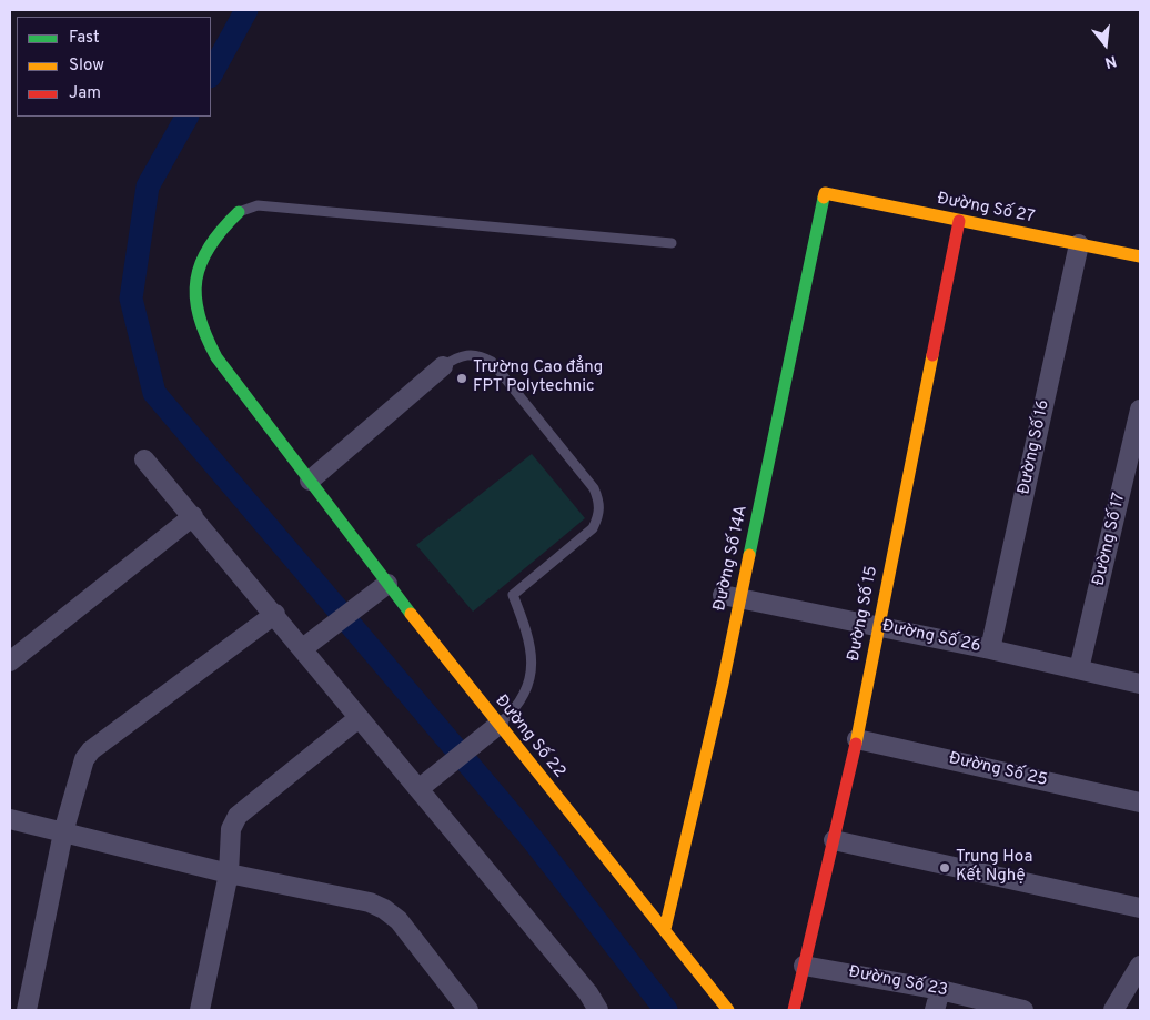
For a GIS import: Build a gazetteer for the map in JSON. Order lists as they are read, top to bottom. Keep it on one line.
{"streets":{"street":["Đường Số 27","Đường Số 16","Đường Số 17","Đường Số 14A","Đường Số 15","Đường Số 26","Đường Số 22","Đường Số 25","Đường Số 23"]},"crossings":[["Đường Số 27","Đường Số 16"],["Đường Số 27","Đường Số 14A"],["Đường Số 27","Đường Số 15"],["Đường Số 16","Đường Số 26"],["Đường Số 17","Đường Số 26"],["Đường Số 14A","Đường Số 26"],["Đường Số 14A","Đường Số 22"],["Đường Số 15","Đường Số 26"],["Đường Số 15","Đường Số 25"],["Đường Số 15","Đường Số 23"]],"places":["Trường Cao đẳng FPT Polytechnic","Trung Hoa Kết Nghệ"],"legend":["Fast","Slow","Jam"],"north":"bottom"}
